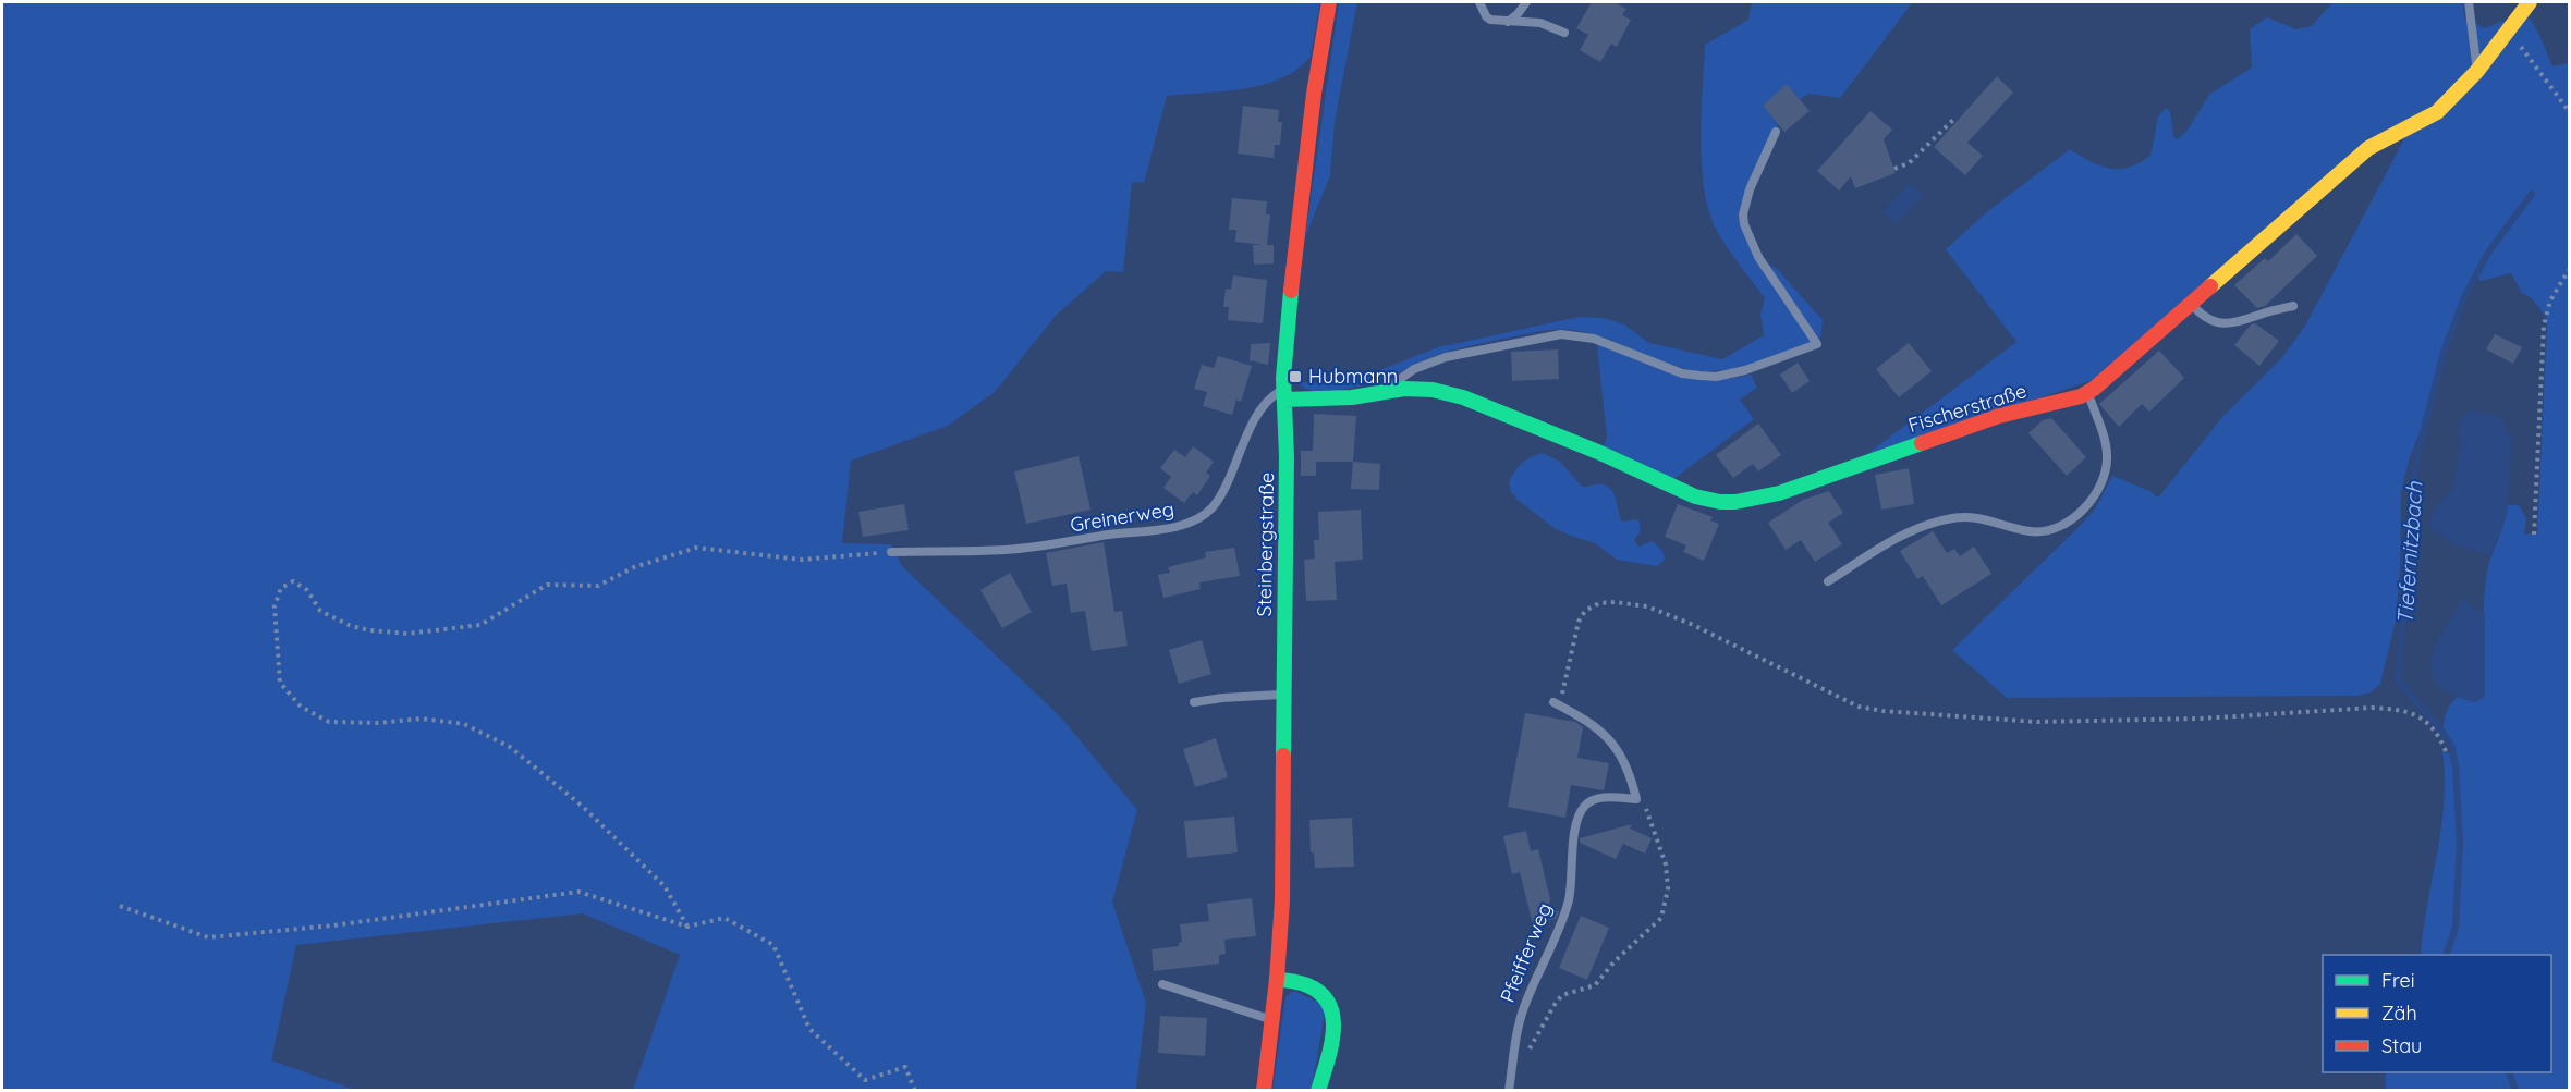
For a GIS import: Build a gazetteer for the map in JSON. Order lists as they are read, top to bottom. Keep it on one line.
{"streets":{"street":["Fischerstraße","Steinbergstraße"],"lane":["Greinerweg","Pfeifferweg"]},"crossings":[["Fischerstraße","Greinerweg"],["Fischerstraße","Steinbergstraße"],["Greinerweg","Steinbergstraße"]],"water":["Tiefernitzbach"],"places":{"transit":["Hubmann"]},"legend":["Frei","Zäh","Stau"]}
